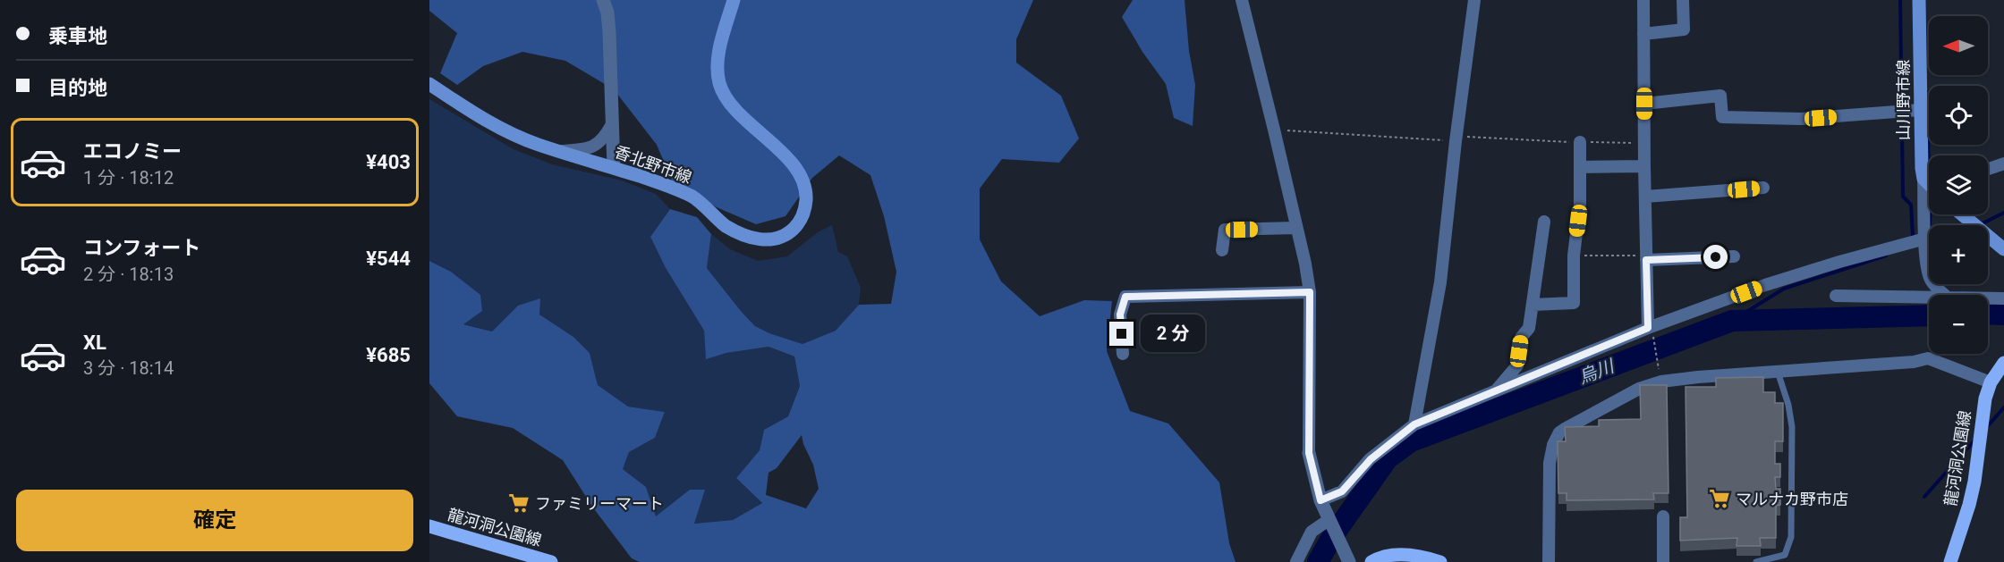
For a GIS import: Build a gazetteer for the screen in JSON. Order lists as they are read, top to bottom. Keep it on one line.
{"streets":{"main road":["山川野市線","香北野市線","龍河洞公園線"]},"water":["烏川"],"places":{"supermarket":["マルナカ野市店","ファミリーマート"]},"north":"left","page":{"banner":["乗車地","目的地"],"map_buttons":["+","−"],"list":[{"name":"エコノミー","note":"1 分 · 18:12","value":"¥403"},{"name":"コンフォート","note":"2 分 · 18:13","value":"¥544"},{"name":"XL","note":"3 分 · 18:14","value":"¥685"}],"bubble":"2 分","buttons":"確定"}}
